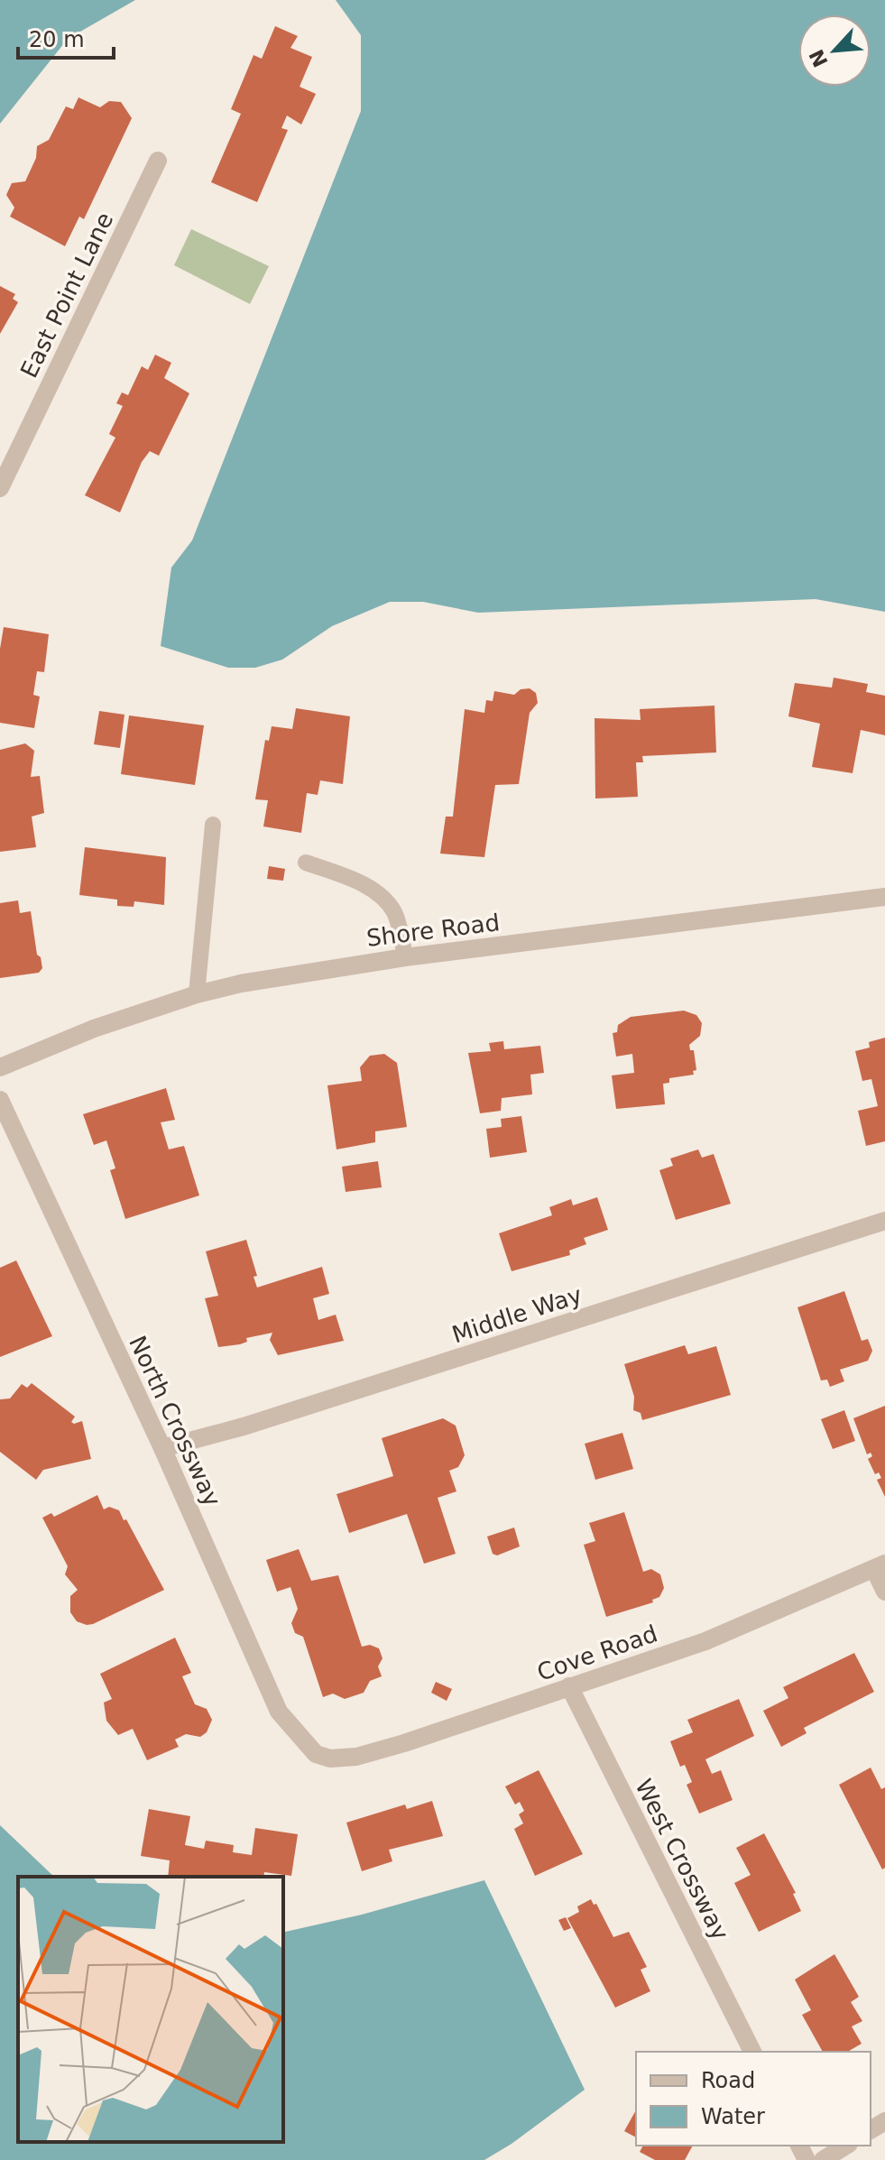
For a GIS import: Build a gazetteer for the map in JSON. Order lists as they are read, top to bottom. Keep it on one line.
{"streets":{"street":["East Point Lane","Shore Road","Middle Way","North Crossway","Cove Road","West Crossway"]},"crossings":[["Middle Way","North Crossway"],["North Crossway","Cove Road"],["Cove Road","West Crossway"]],"legend":["Road","Water"],"scale_bar":"20 m","north":"bottom left"}
